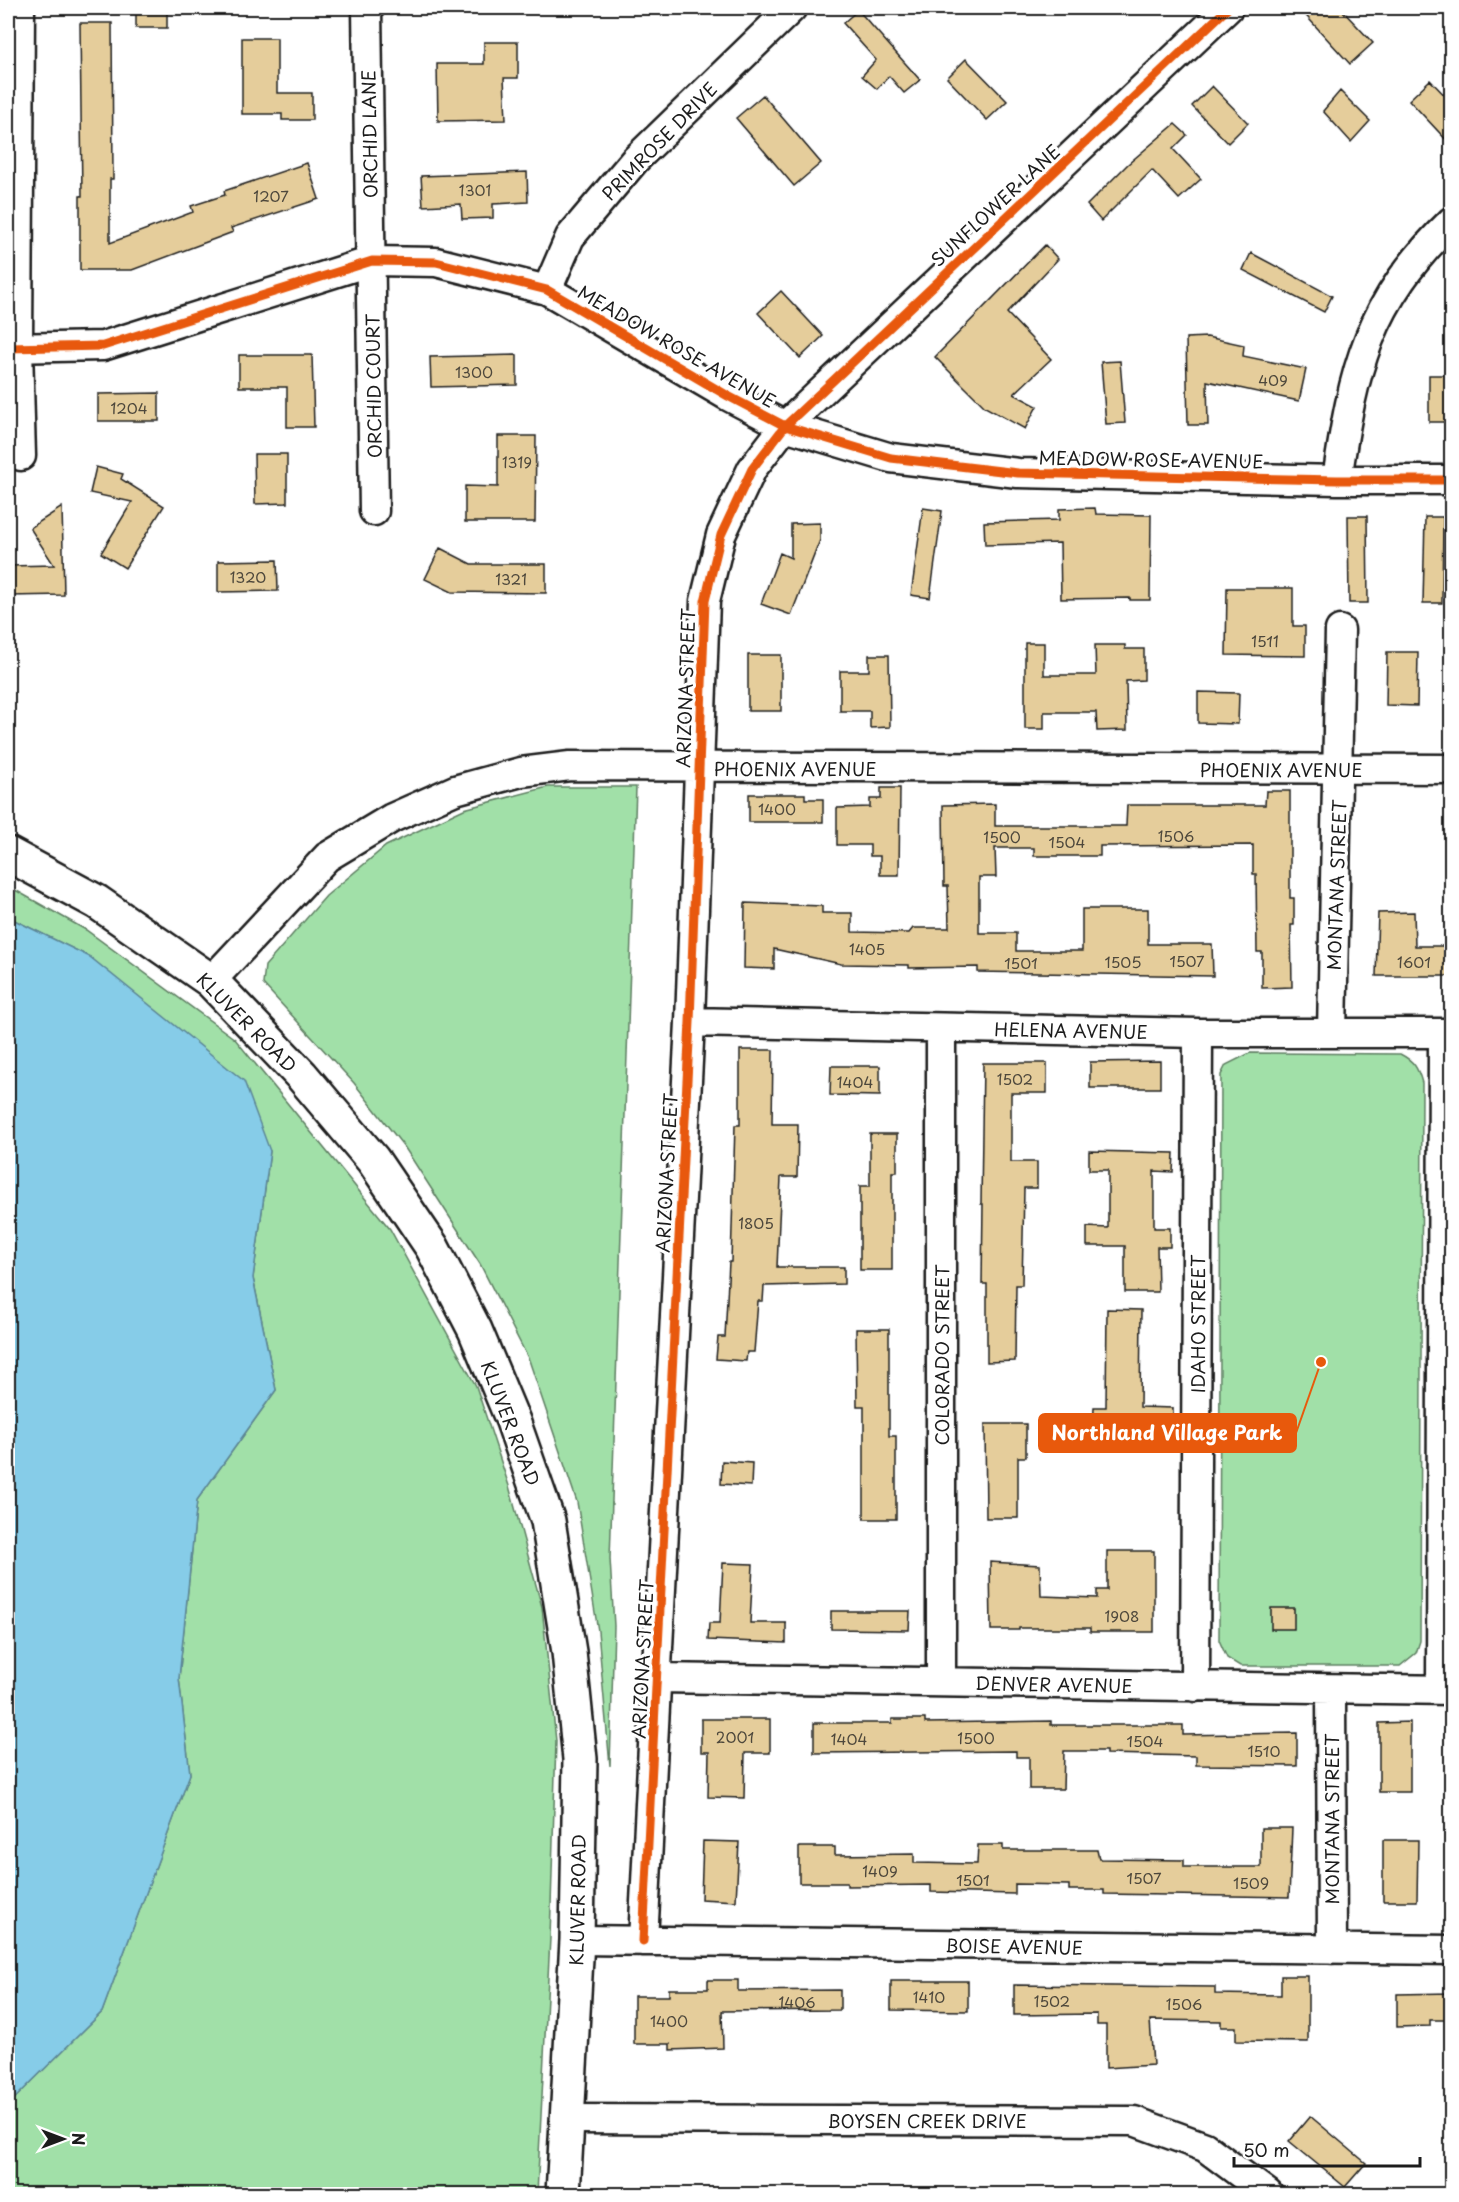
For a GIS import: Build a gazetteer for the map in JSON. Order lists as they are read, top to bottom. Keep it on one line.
{"streets":{"street":["ORCHID LANE","PRIMROSE DRIVE","SUNFLOWER LANE","MEADOW ROSE AVENUE","ORCHID COURT","ARIZONA STREET","PHOENIX AVENUE","MONTANA STREET","KLUVER ROAD","HELENA AVENUE","IDAHO STREET","COLORADO STREET","DENVER AVENUE","BOISE AVENUE","BOYSEN CREEK DRIVE"]},"crossings":[["ORCHID LANE","MEADOW ROSE AVENUE"],["ORCHID LANE","ORCHID COURT"],["PRIMROSE DRIVE","MEADOW ROSE AVENUE"],["SUNFLOWER LANE","MEADOW ROSE AVENUE"],["SUNFLOWER LANE","ARIZONA STREET"],["MEADOW ROSE AVENUE","ORCHID COURT"],["MEADOW ROSE AVENUE","ARIZONA STREET"],["ARIZONA STREET","PHOENIX AVENUE"],["ARIZONA STREET","HELENA AVENUE"],["ARIZONA STREET","DENVER AVENUE"],["ARIZONA STREET","BOISE AVENUE"],["PHOENIX AVENUE","MONTANA STREET"],["PHOENIX AVENUE","KLUVER ROAD"],["MONTANA STREET","HELENA AVENUE"],["MONTANA STREET","DENVER AVENUE"],["MONTANA STREET","BOISE AVENUE"],["KLUVER ROAD","BOISE AVENUE"],["KLUVER ROAD","BOYSEN CREEK DRIVE"],["HELENA AVENUE","IDAHO STREET"],["HELENA AVENUE","COLORADO STREET"],["IDAHO STREET","DENVER AVENUE"],["COLORADO STREET","DENVER AVENUE"]],"places":["Northland Village Park"],"house_numbers":["1301","1207","1300","409","1204","1319","1320","1321","1511","1400","1506","1500","1504","1405","1507","1505","1601","1501","1502","1404","1805","1908","2001","1500","1404","1504","1510","1409","1507","1501","1509","1410","1502","1406","1506","1400"],"scale_bar":"50 m","north":"right"}
